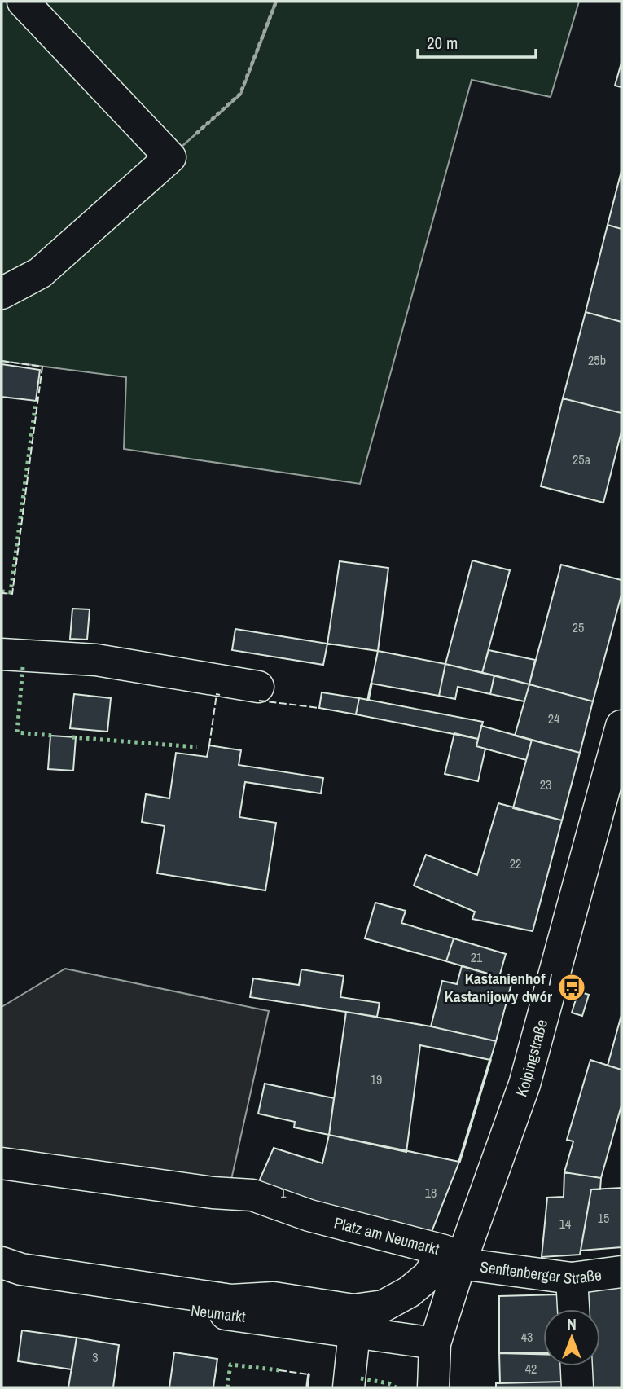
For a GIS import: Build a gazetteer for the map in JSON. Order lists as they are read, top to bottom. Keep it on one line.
{"streets":{"street":["Kolpingstraße","Platz am Neumarkt","Senftenberger Straße","Neumarkt"]},"crossings":[["Kolpingstraße","Senftenberger Straße"],["Kolpingstraße","Neumarkt"]],"places":{"bus stop":["Kastanienhof / Kastanijowy dwór"]},"house_numbers":["25b","25a","25","24","23","22","21","19","1","18","15","14","43","3","42"],"scale_bar":"20 m","north":"top"}
